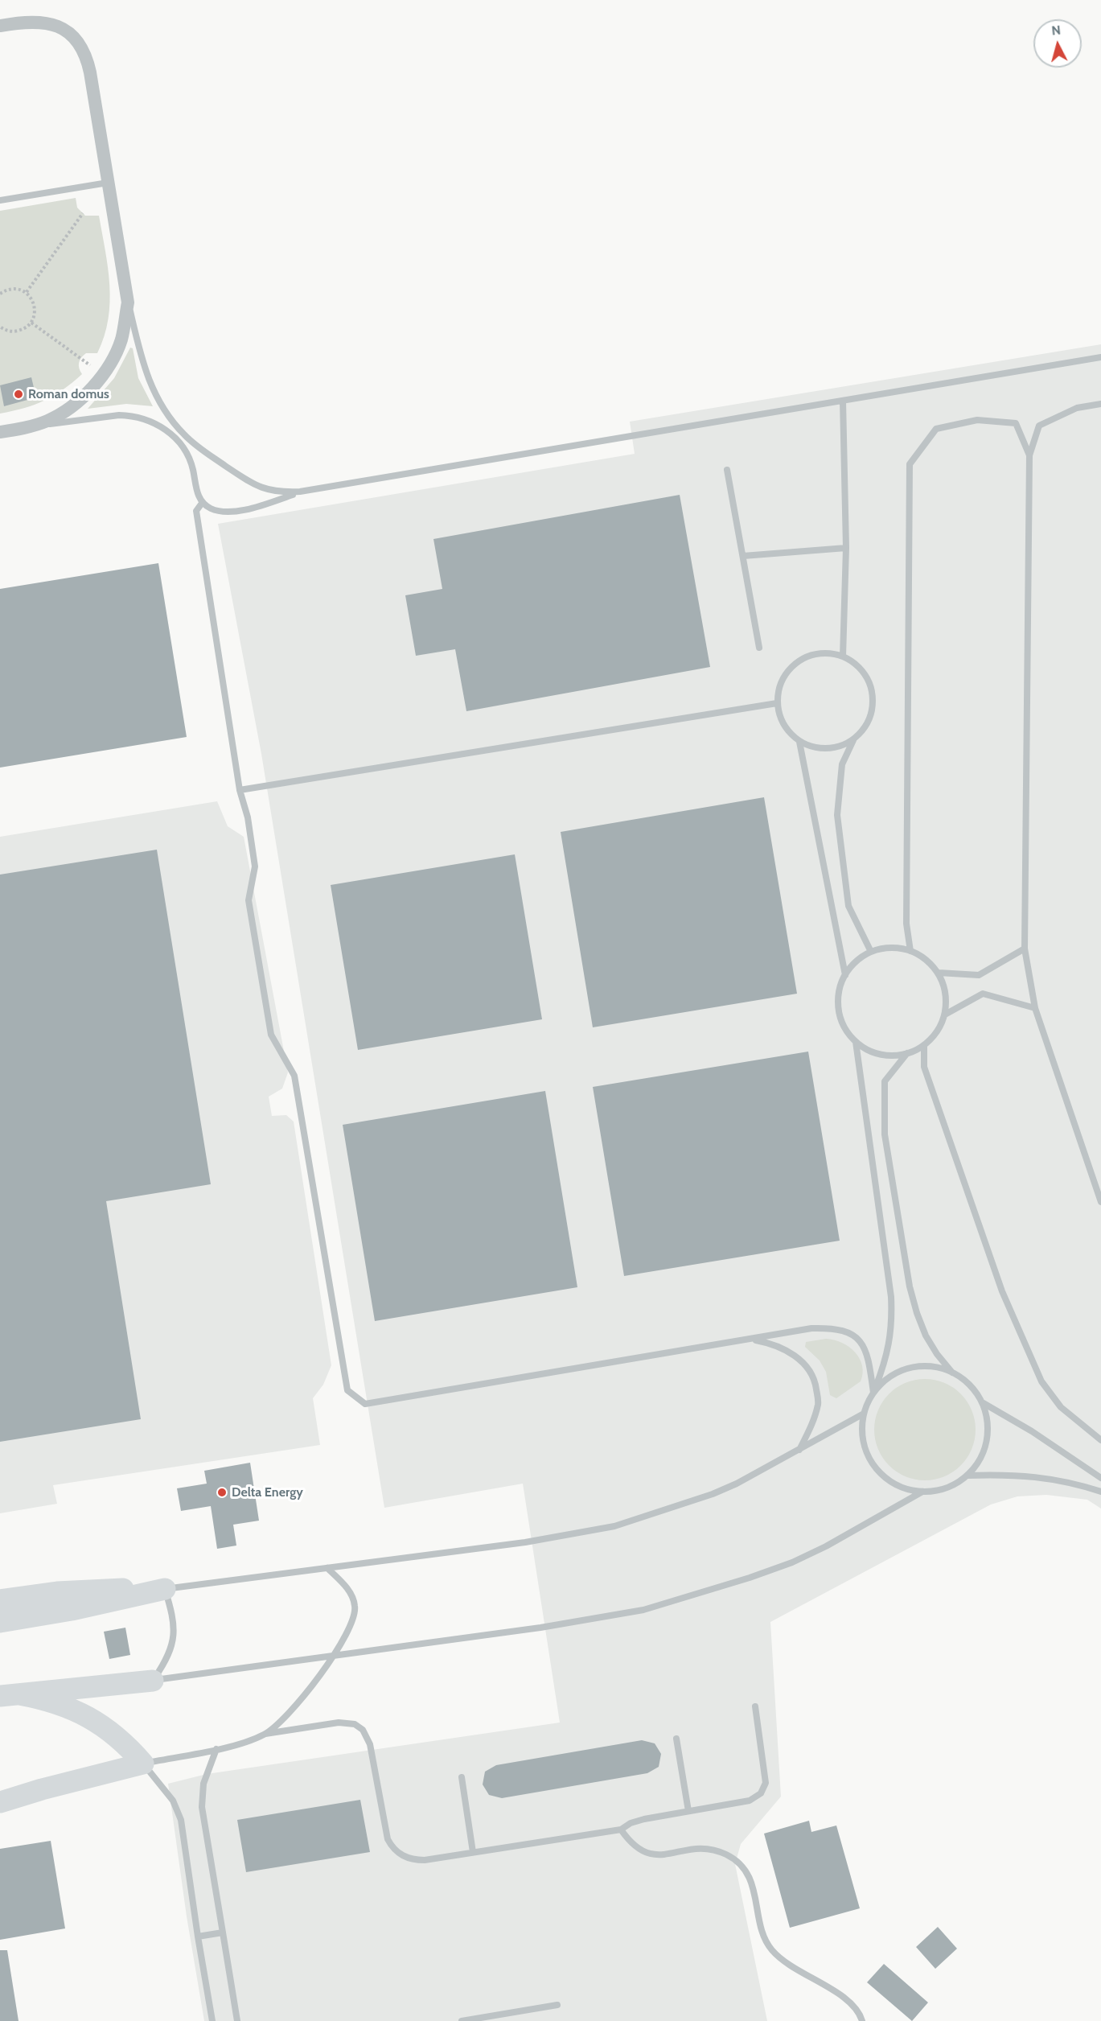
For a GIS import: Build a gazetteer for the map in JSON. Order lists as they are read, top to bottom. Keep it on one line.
{"places":["Roman domus","Delta Energy"],"north":"top"}
